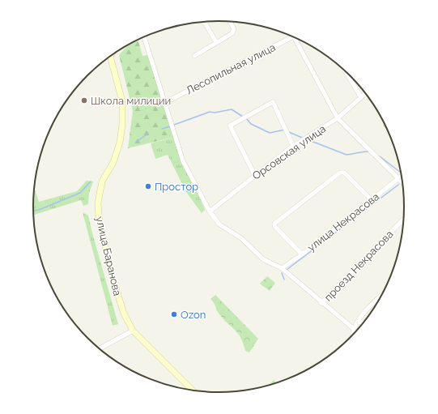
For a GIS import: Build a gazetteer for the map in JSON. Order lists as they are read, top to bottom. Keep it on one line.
{"streets":{"main road":["улица Баранова"],"street":["Лесопильная улица","Орсовская улица","улица Некрасова","проезд Некрасова"]},"places":["Школа милиции","Простор","Ozon"]}
